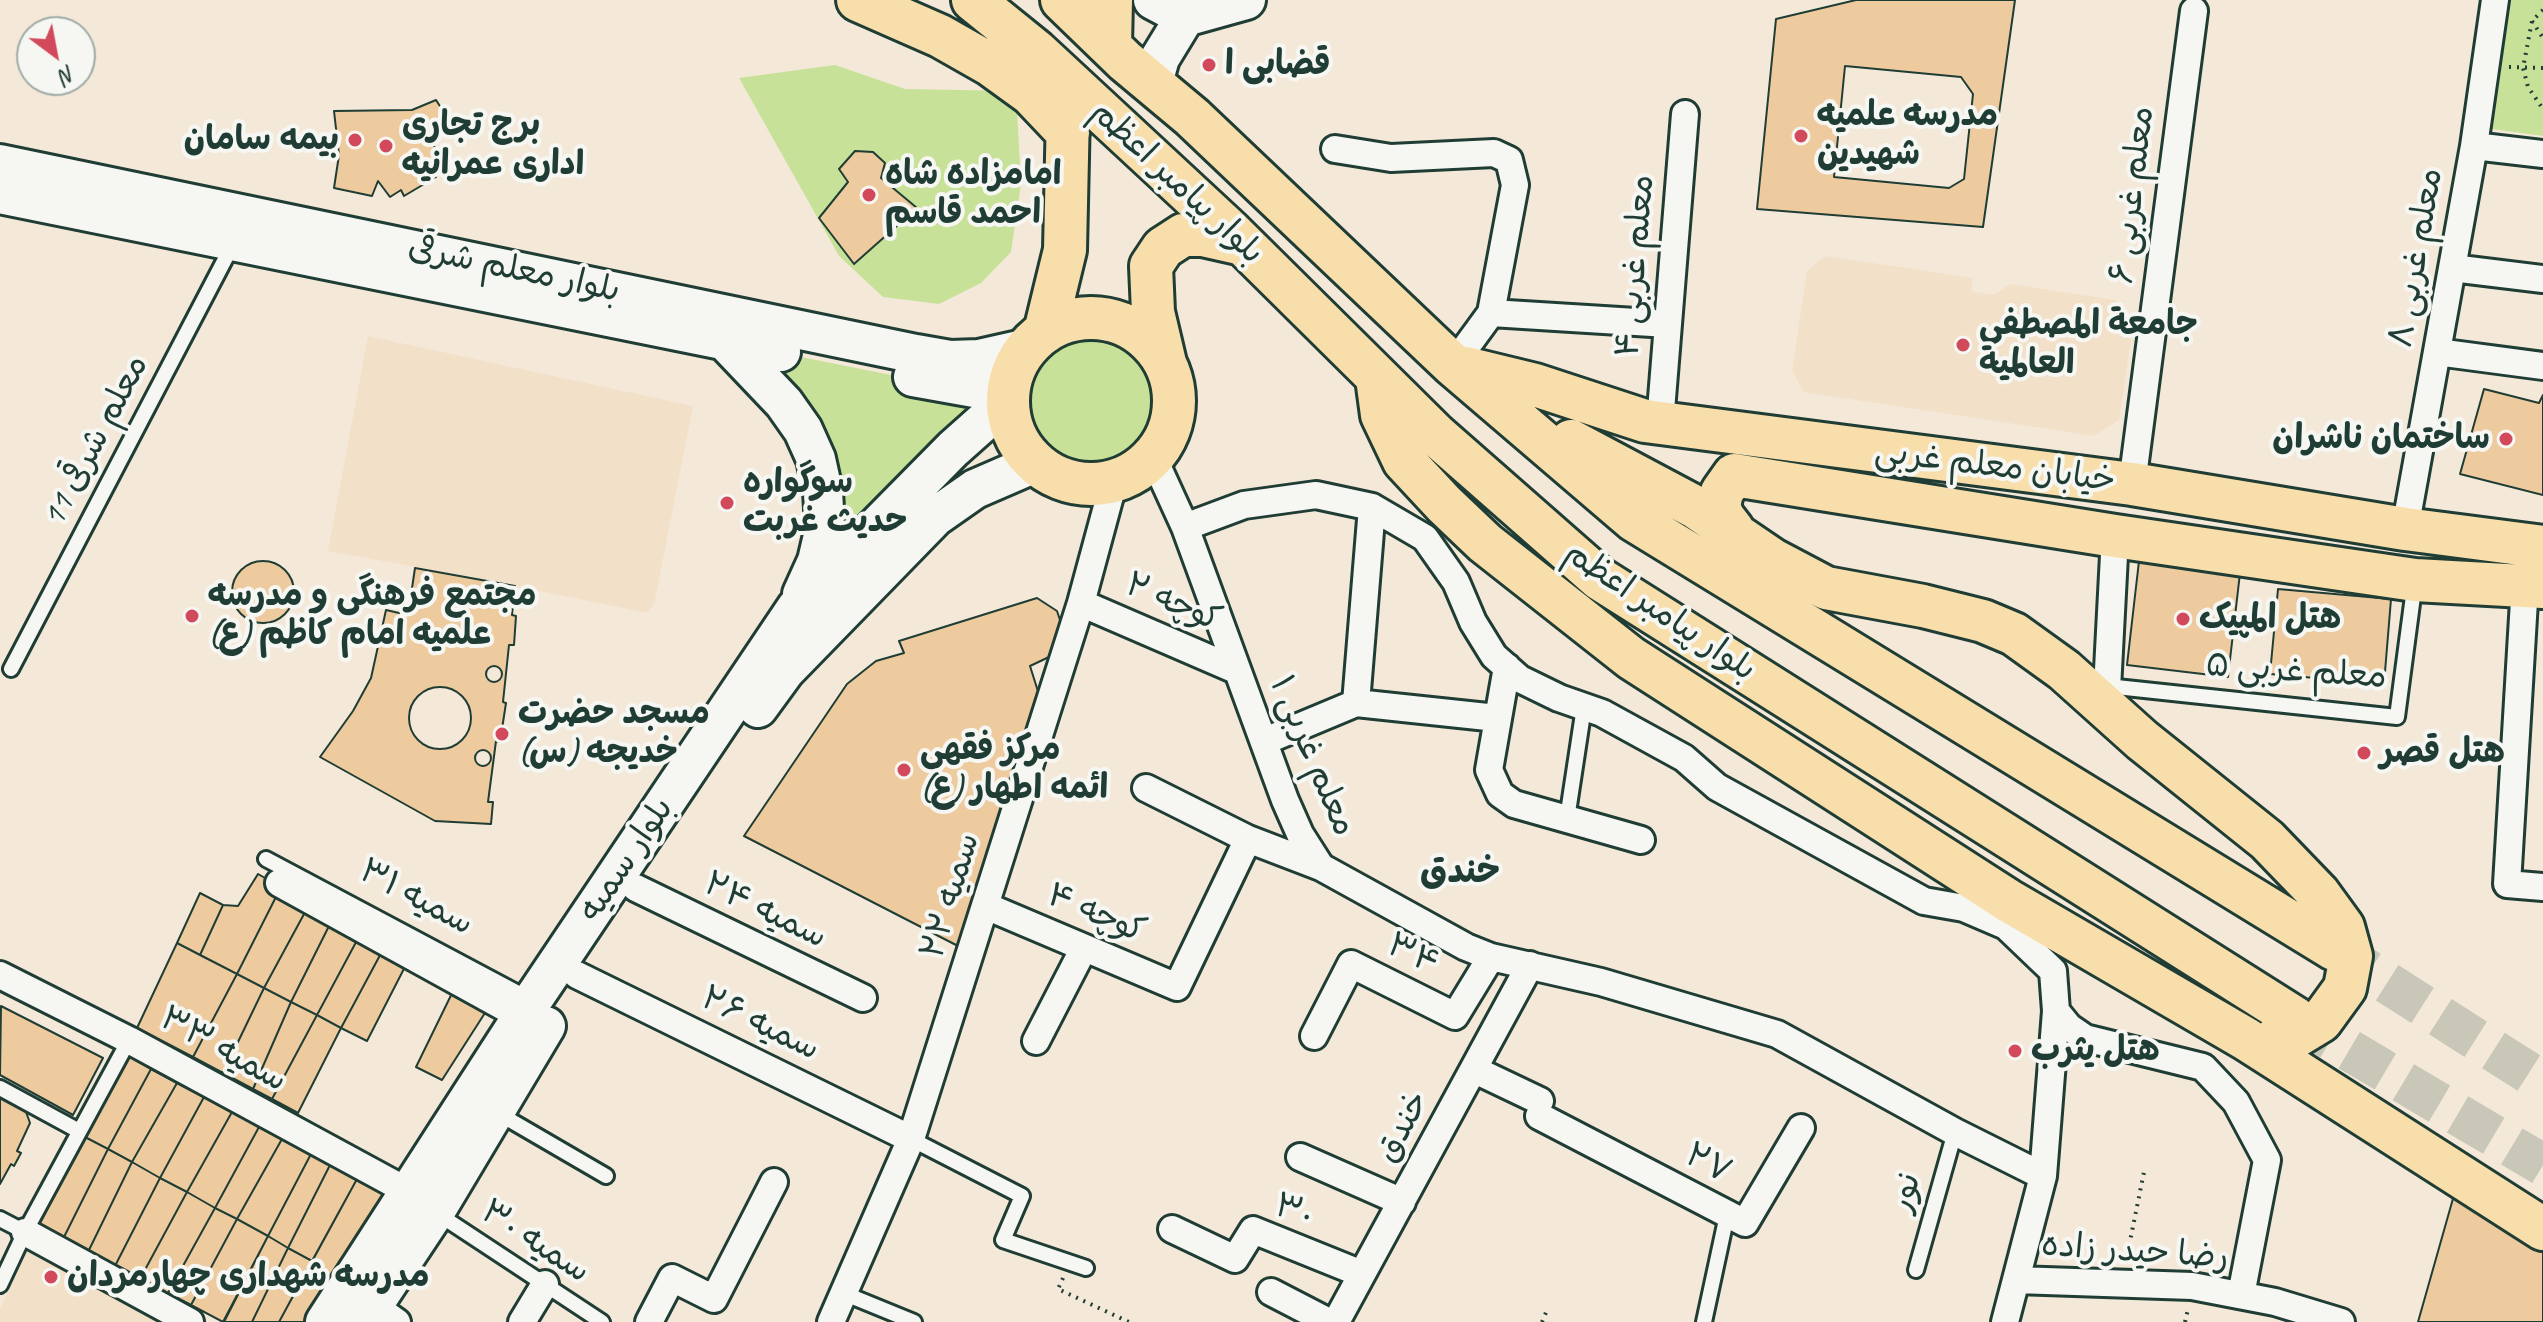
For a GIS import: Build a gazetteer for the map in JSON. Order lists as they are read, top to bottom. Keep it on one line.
{"streets":{"main road":["بلوار پیامبر اعظم","بلوار معلم شرقی","خیابان معلم غربی","بلوار سمیه"],"street":["معلم غربی ۶","معلم غربی ۸","معلم غربی ۴","کوچه ۲","معلم غربی ۱","سمیه ۲۲","سمیه ۳۱","سمیه ۲۴","کوچه ۴","۳۴","سمیه ۲۶","سمیه ۳۳","خندق","۲۷","۳۰","رضا حیدر زاده"],"lane":["معلم شرقی 11","معلم غربی ۵","نور","سمیه ۳۰"]},"crossings":[["بلوار پیامبر اعظم","خیابان معلم غربی"],["معلم غربی ۶","خیابان معلم غربی"],["معلم غربی ۸","خیابان معلم غربی"],["معلم غربی ۴","خیابان معلم غربی"],["بلوار معلم شرقی","معلم شرقی 11"],["بلوار معلم شرقی","معلم غربی ۱"],["بلوار معلم شرقی","بلوار سمیه"],["بلوار معلم شرقی","سمیه ۲۲"],["خیابان معلم غربی","معلم غربی ۵"],["کوچه ۲","معلم غربی ۱"],["کوچه ۲","سمیه ۲۲"],["معلم غربی ۱","بلوار سمیه"],["معلم غربی ۱","سمیه ۲۲"],["معلم غربی ۱","۳۴"],["معلم غربی ۱","خندق"],["معلم غربی ۱","نور"],["بلوار سمیه","سمیه ۲۲"],["بلوار سمیه","سمیه ۳۱"],["بلوار سمیه","سمیه ۲۴"],["بلوار سمیه","سمیه ۲۶"],["بلوار سمیه","سمیه ۳۳"],["بلوار سمیه","سمیه ۳۰"],["سمیه ۲۲","کوچه ۴"],["سمیه ۲۲","سمیه ۲۶"],["سمیه ۳۳","سمیه ۳۰"],["خندق","۲۷"],["خندق","۳۰"]],"districts":["خندق"],"places":["قضابی ا","مدرسه علمیه شهیدین","بیمه سامان","برج تجاری اداری عمرانیه","امامزاده شاه احمد قاسم","جامعة المصطفی العالمیة","ساختمان ناشران","سوگواره حدیث غربت","مجتمع فرهنگی و مدرسه علمیه امام کاظم (ع)","هتل المپیک","مسجد حضرت خدیجه (س)","هتل قصر","مرکز فقهی ائمه اطهار (ع)","هتل یثرب","مدرسه شهداری چهارمردان"],"north":"bottom right"}
